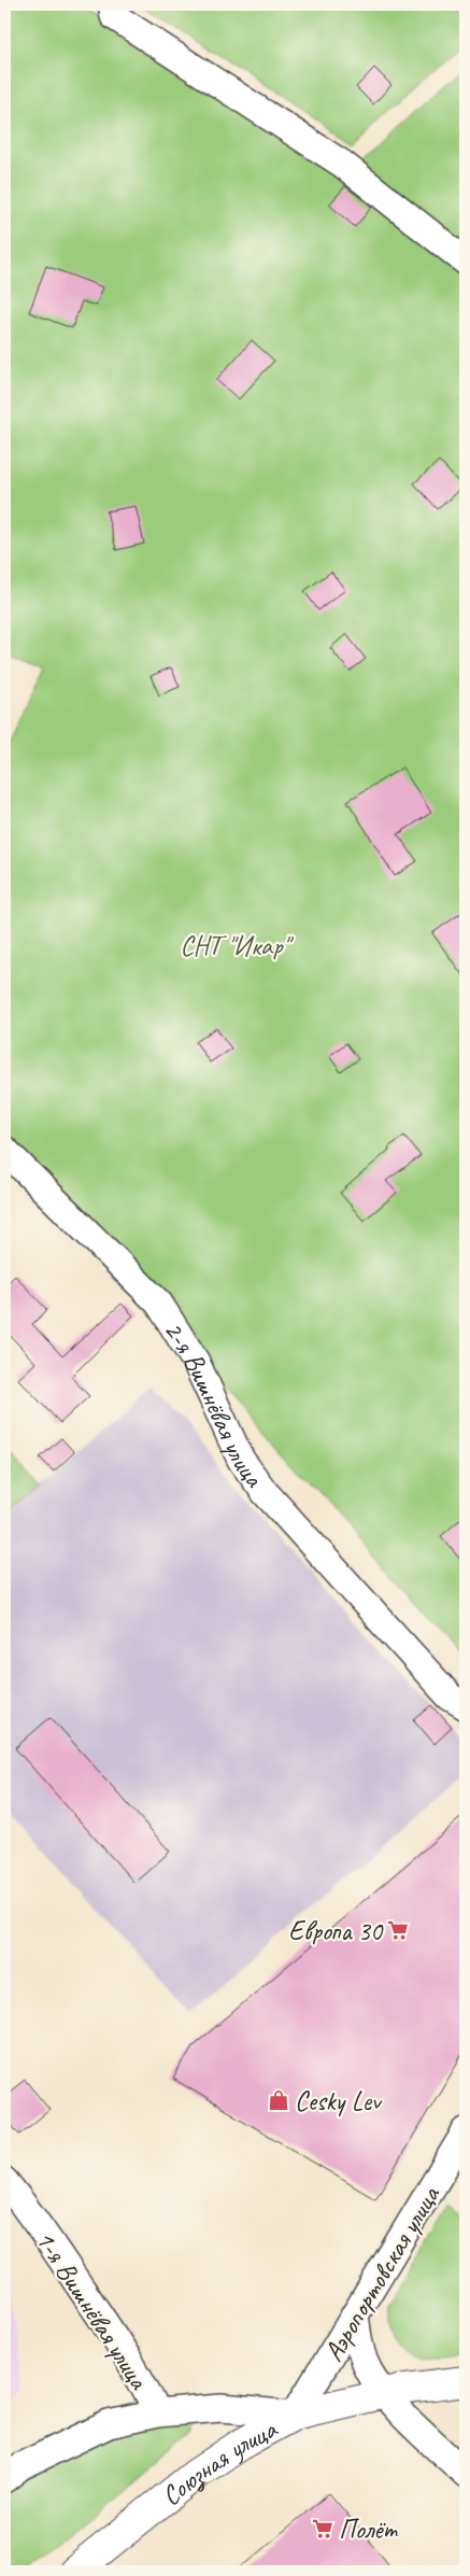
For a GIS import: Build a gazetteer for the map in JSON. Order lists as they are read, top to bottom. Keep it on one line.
{"streets":{"main road":["Союзная улица"],"street":["2-я Вишнёвая улица","Аэропортовская улица","1-я Вишнёвая улица"]},"crossings":[["Аэропортовская улица","Союзная улица"]],"parks":["СНТ \"Икар\""],"places":{"supermarket":["Европа 30","Полёт"],"shop":["Cesky Lev"]}}
